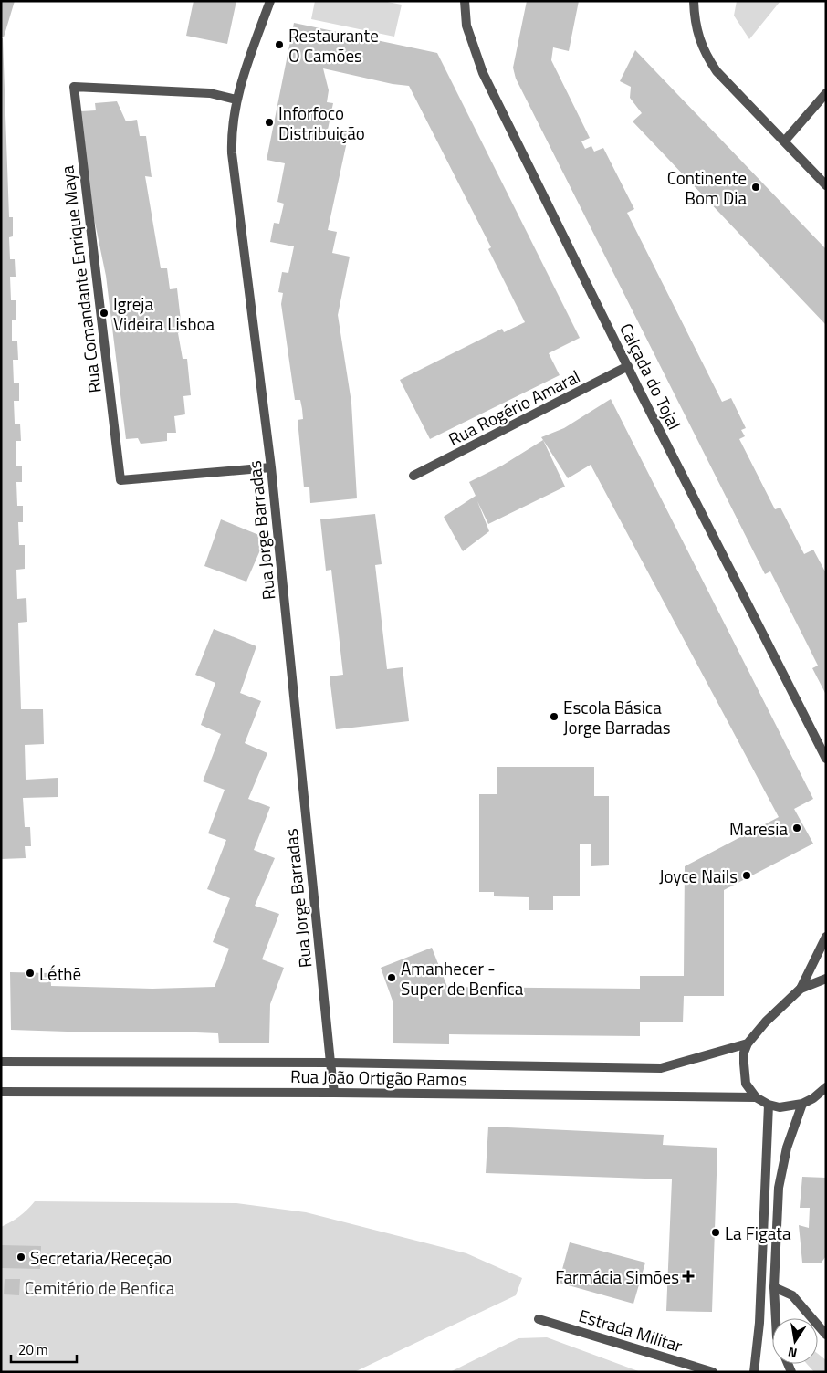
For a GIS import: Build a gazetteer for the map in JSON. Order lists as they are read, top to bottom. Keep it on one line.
{"streets":{"street":["Rua Comandante Enrique Maya","Calçada do Tojal","Rua Rogério Amaral","Rua Jorge Barradas","Rua João Ortigão Ramos","Estrada Militar"]},"crossings":[["Rua Comandante Enrique Maya","Rua Jorge Barradas"],["Calçada do Tojal","Rua Rogério Amaral"],["Rua Jorge Barradas","Rua João Ortigão Ramos"]],"parks":["Cemitério de Benfica"],"places":{"other":["Restaurante O Camões","Inforfoco Distribuição","Continente Bom Dia","Igreja Videira Lisboa","Escola Básica Jorge Barradas","Maresia","Joyce Nails","Lḗthē","Amanhecer - Super de Benfica","La Figata","Secretaria/Receção"],"health":["Farmácia Simões"]},"scale_bar":"20 m","north":"bottom"}
